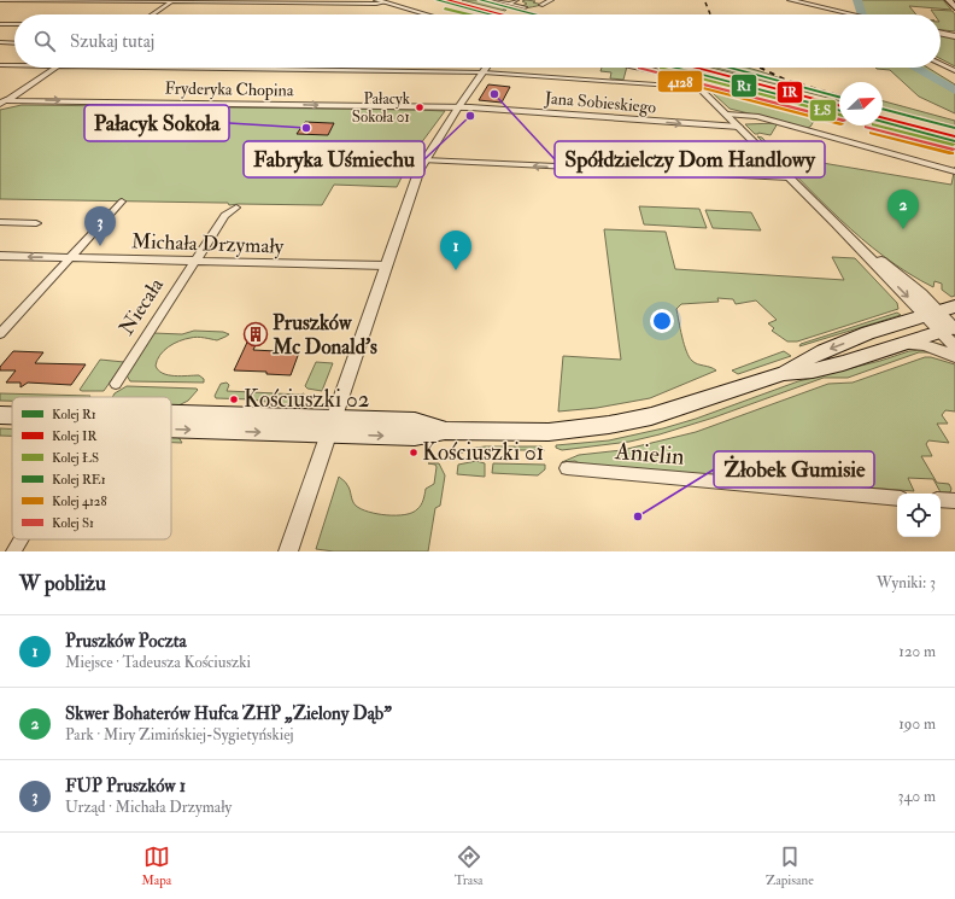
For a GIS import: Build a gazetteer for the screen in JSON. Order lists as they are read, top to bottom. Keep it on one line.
{"streets":{"street":["Fryderyka Chopina","Jana Sobieskiego","Michała Drzymały","Niecała","Anielin"]},"crossings":[["Fryderyka Chopina","Jana Sobieskiego"],["Michała Drzymały","Niecała"]],"places":{"other":["Spółdzielczy Dom Handlowy","Pałacyk Sokoła 01","Fabryka Uśmiechu","Pałacyk Sokoła","Kościuszki 02","Kościuszki 01","Żłobek Gumisie"],"building":["Pruszków Mc Donald's"]},"lines":["rail line R1","rail line IR","rail line RE1","rail line ŁS","rail line S1","rail line 4128"],"legend":["Kolej R1","Kolej IR","Kolej ŁS","Kolej RE1","Kolej 4128","Kolej S1"],"north":"top right","page":{"search":"Szukaj tutaj","pins":["2","3","1"],"heading":["W pobliżu","Wyniki: 3"],"list":[{"mark":"1","name":"Pruszków Poczta","note":"Miejsce · Tadeusza Kościuszki","value":"120 m"},{"mark":"2","name":"Skwer Bohaterów Hufca ZHP „Zielony Dąb”","note":"Park · Miry Zimińskiej-Sygietyńskiej","value":"190 m"},{"mark":"3","name":"FUP Pruszków 1","note":"Urząd · Michała Drzymały","value":"340 m"}],"nav":["Mapa","Trasa","Zapisane"]}}
